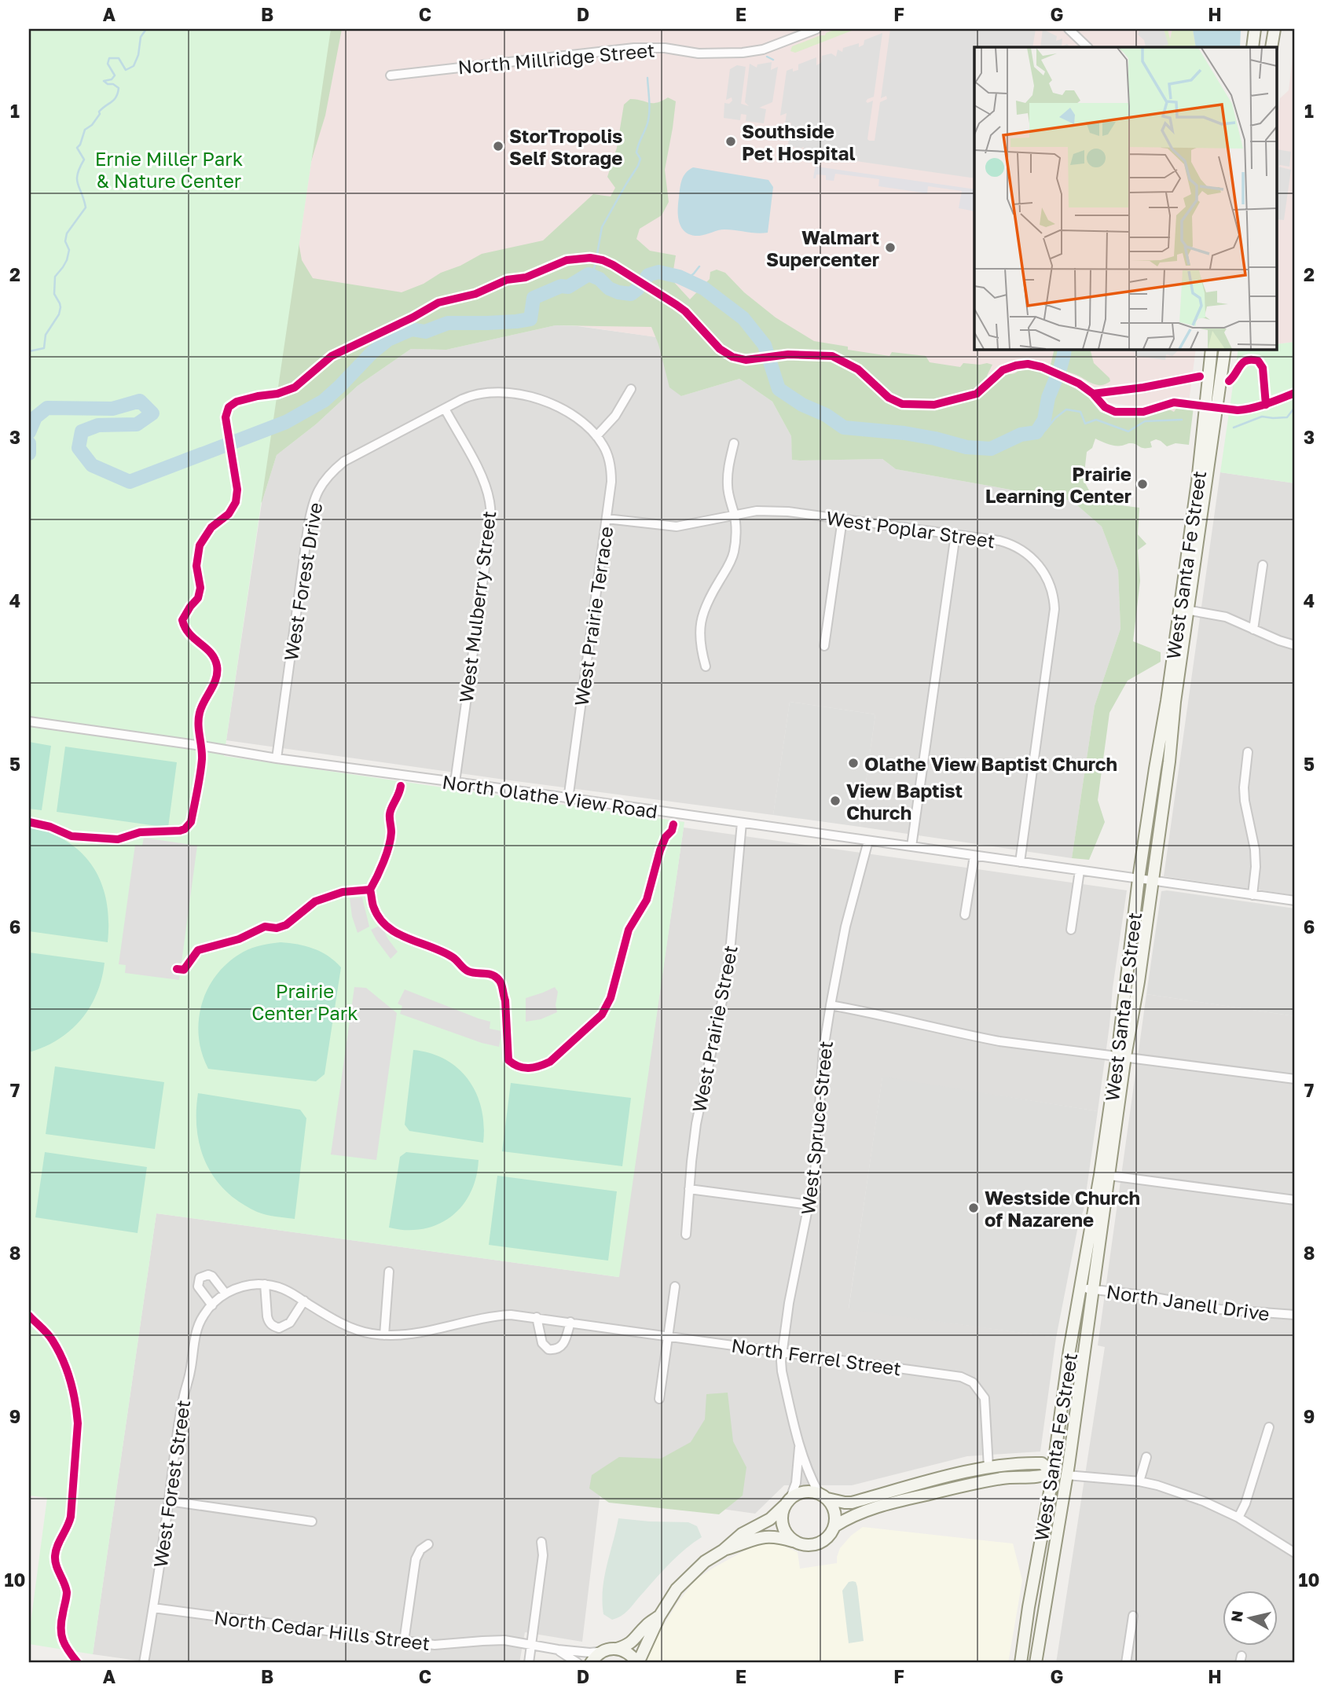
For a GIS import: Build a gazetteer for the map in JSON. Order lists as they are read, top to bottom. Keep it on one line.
{"streets":{"street":["North Millridge Street","West Poplar Street","West Santa Fe Street","West Forest Drive","West Mulberry Street","West Prairie Terrace","North Olathe View Road","West Prairie Street","West Spruce Street","North Janell Drive","North Ferrel Street","West Forest Street","North Cedar Hills Street"]},"crossings":[["West Poplar Street","West Prairie Terrace"],["West Poplar Street","North Olathe View Road"],["West Santa Fe Street","North Olathe View Road"],["West Santa Fe Street","North Janell Drive"],["West Forest Drive","West Mulberry Street"],["West Forest Drive","West Prairie Terrace"],["West Forest Drive","North Olathe View Road"],["West Mulberry Street","West Prairie Terrace"],["West Mulberry Street","North Olathe View Road"],["West Prairie Terrace","North Olathe View Road"],["North Olathe View Road","West Prairie Street"],["North Olathe View Road","West Spruce Street"],["West Spruce Street","North Ferrel Street"],["North Ferrel Street","West Forest Street"],["West Forest Street","North Cedar Hills Street"]],"parks":["Ernie Miller Park & Nature Center","Prairie Center Park"],"places":["Southside Pet Hospital","StorTropolis Self Storage","Walmart Supercenter","Prairie Learning Center","Olathe View Baptist Church","View Baptist Church","Westside Church of Nazarene"],"north":"left","grid":{"columns":["A","B","C","D","E","F","G","H"],"rows":["1","2","3","4","5","6","7","8","9","10"]}}
